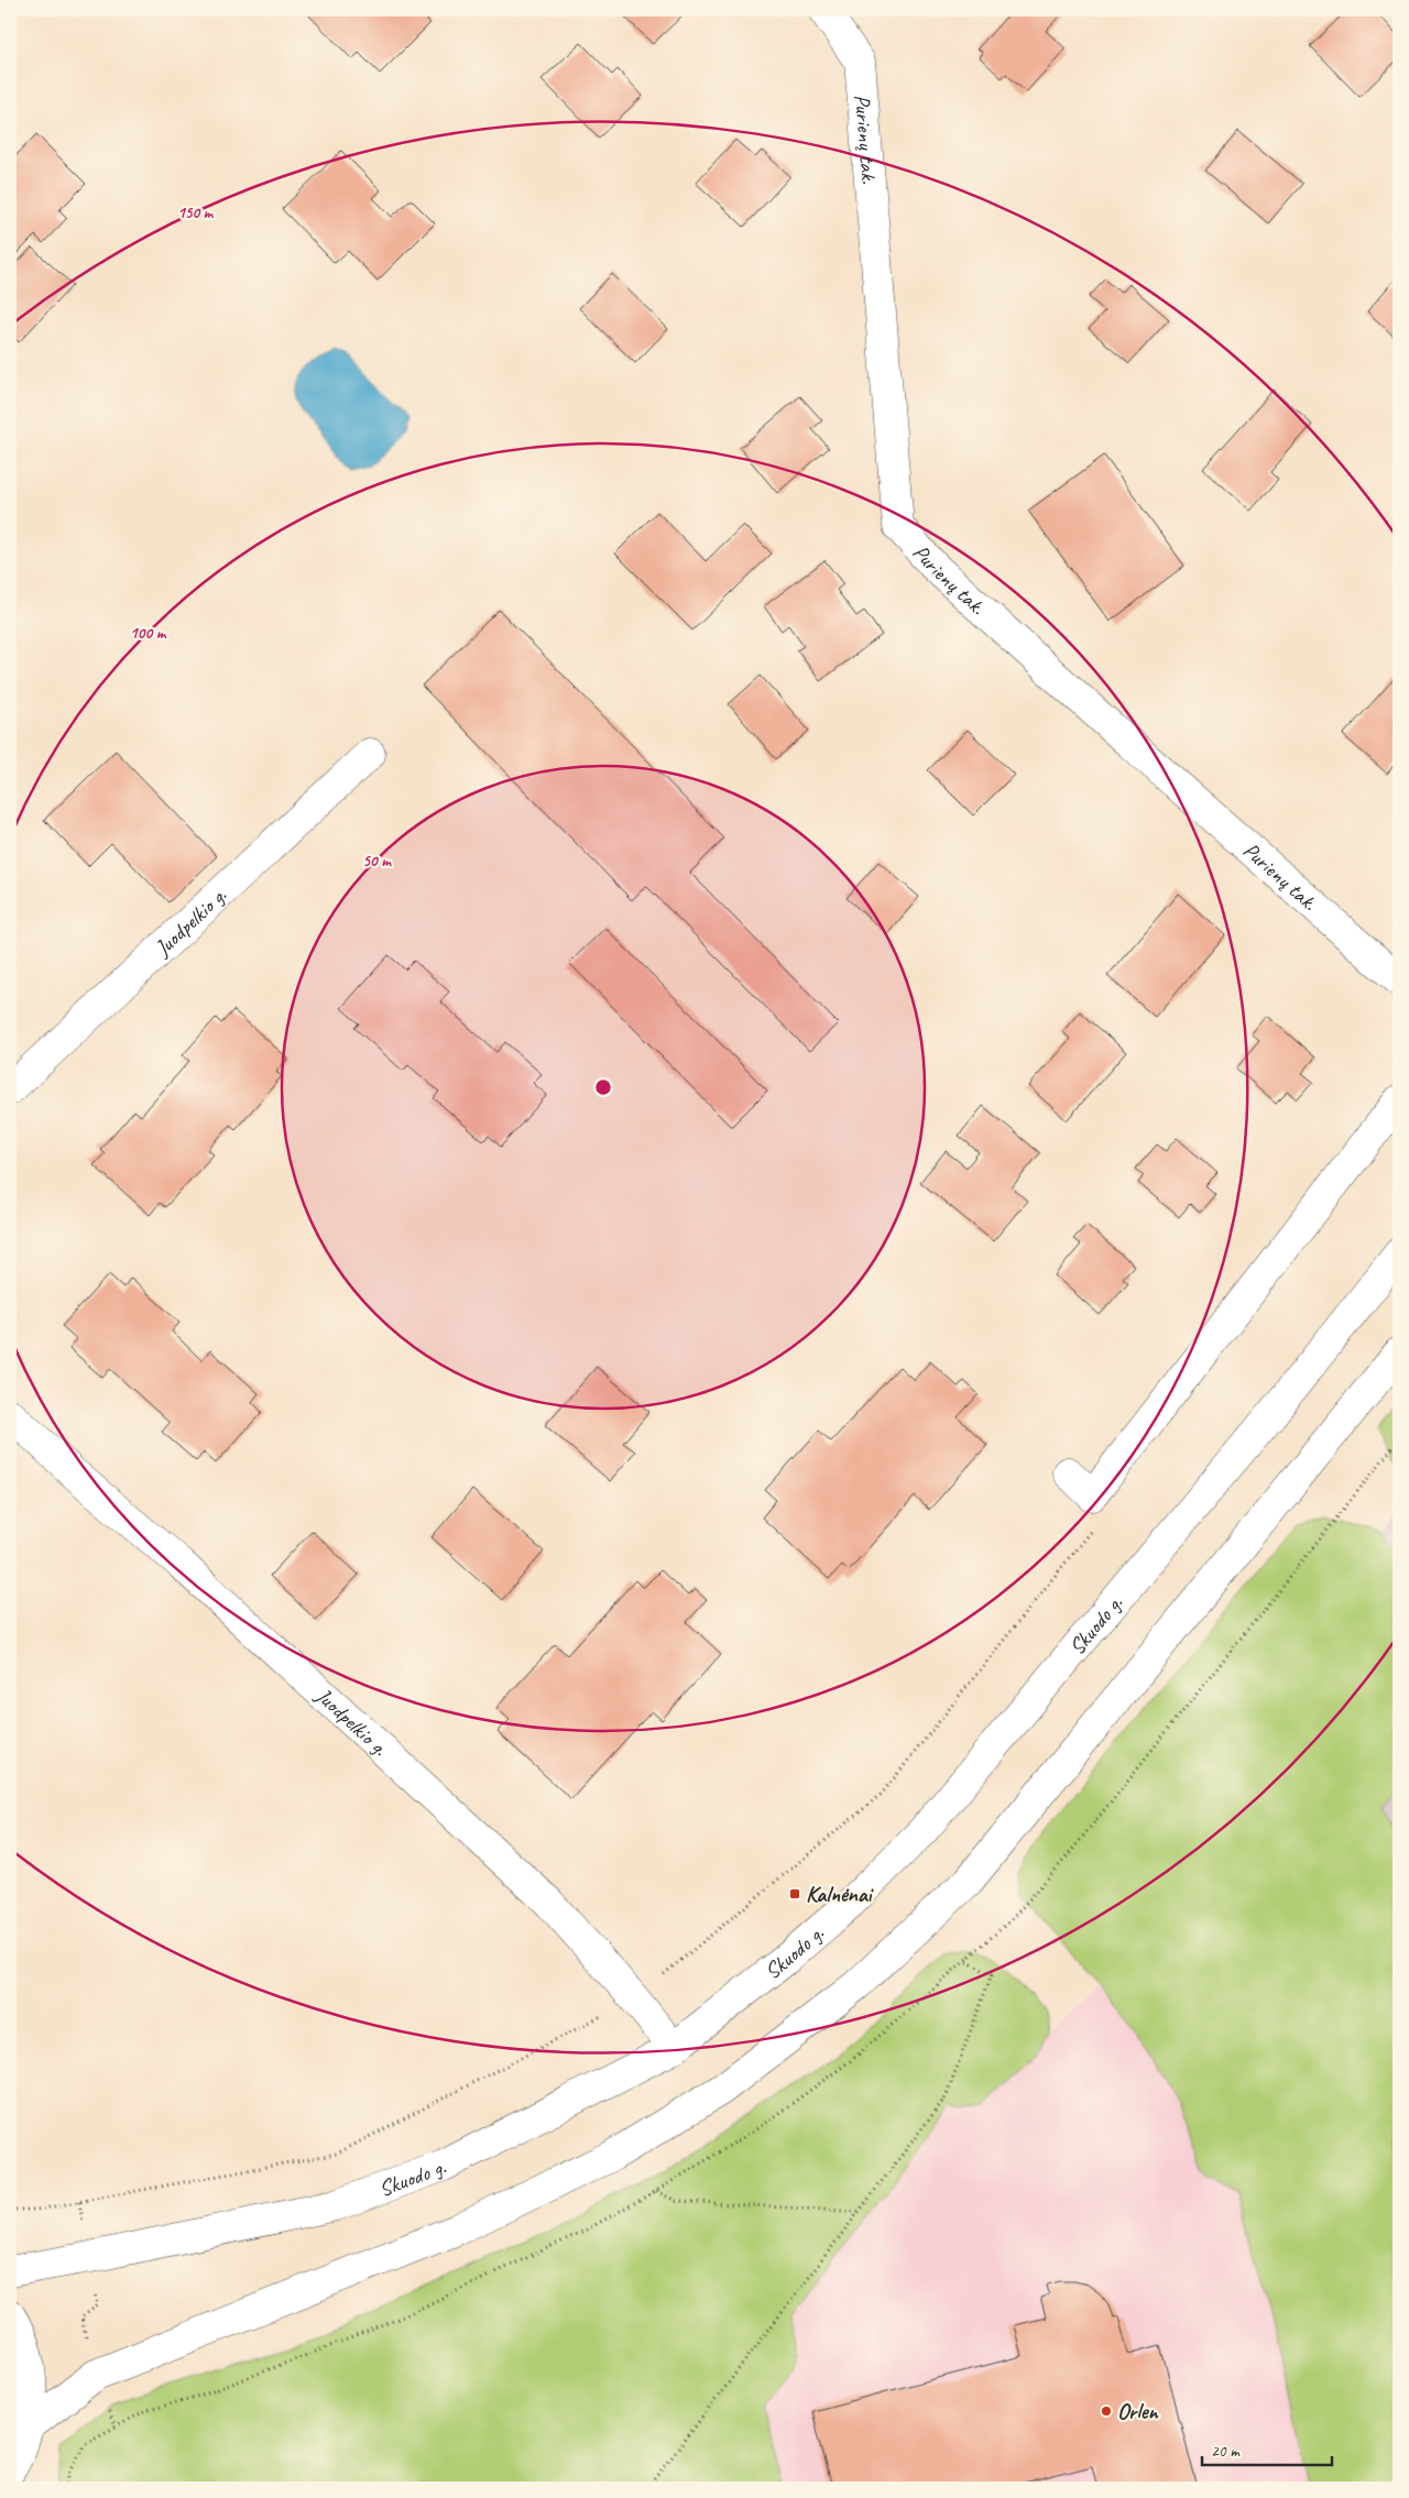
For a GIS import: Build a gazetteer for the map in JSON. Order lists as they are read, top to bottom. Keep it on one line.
{"streets":{"main road":["Purienų tak.","Juodpelkio g.","Skuodo g."]},"crossings":[["Juodpelkio g.","Skuodo g."]],"places":{"transit":["Kalnėnai"],"other":["Orlen"]},"scale_bar":"20 m","rings":["150 m","100 m","50 m"]}
